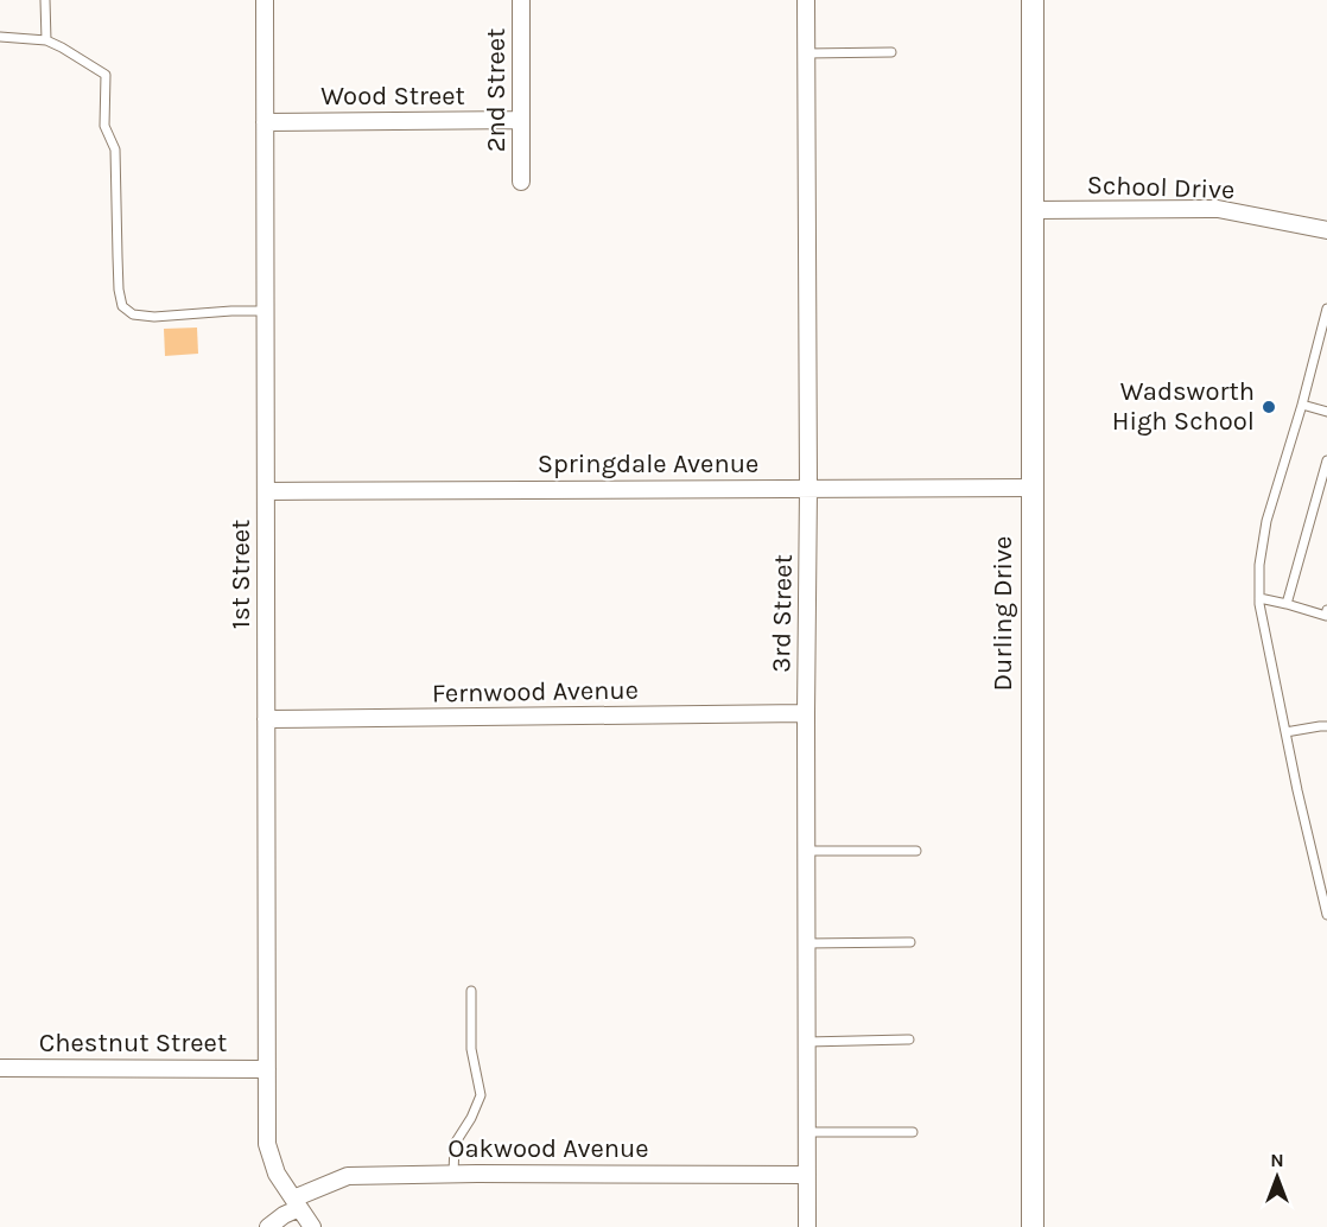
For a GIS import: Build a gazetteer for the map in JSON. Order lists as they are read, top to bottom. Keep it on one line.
{"streets":{"street":["2nd Street","Wood Street","School Drive","Springdale Avenue","1st Street","3rd Street","Durling Drive","Fernwood Avenue","Chestnut Street","Oakwood Avenue"]},"crossings":[["2nd Street","Wood Street"],["Wood Street","1st Street"],["School Drive","Durling Drive"],["Springdale Avenue","1st Street"],["Springdale Avenue","3rd Street"],["Springdale Avenue","Durling Drive"],["1st Street","Fernwood Avenue"],["1st Street","Chestnut Street"],["1st Street","Oakwood Avenue"],["3rd Street","Fernwood Avenue"],["3rd Street","Oakwood Avenue"]],"places":["Wadsworth High School"],"north":"top"}
